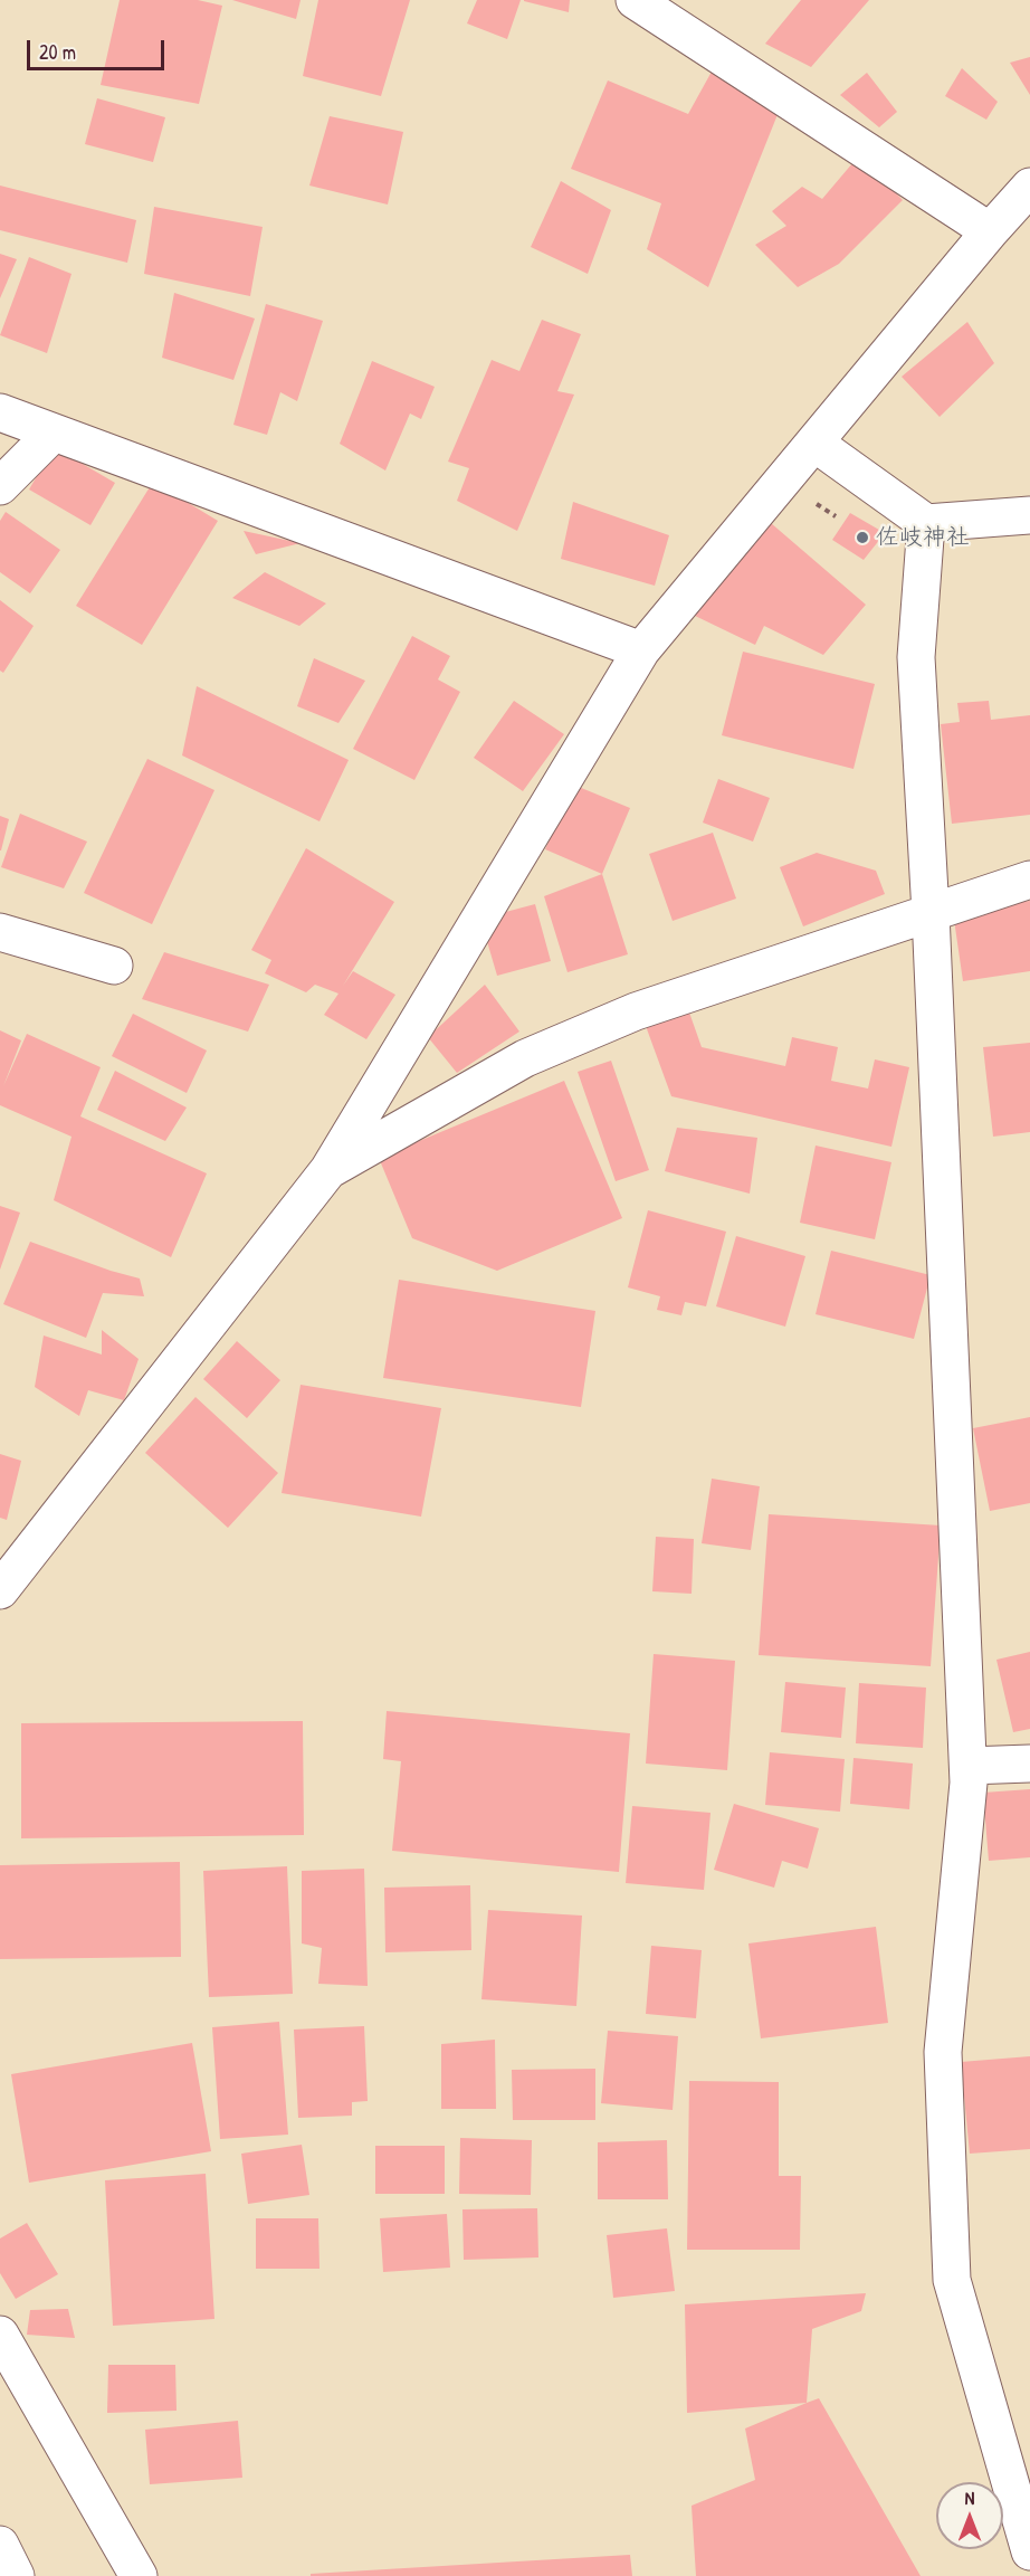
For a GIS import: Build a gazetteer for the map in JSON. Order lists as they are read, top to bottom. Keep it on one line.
{"places":["佐岐神社"],"scale_bar":"20 m","north":"top"}
